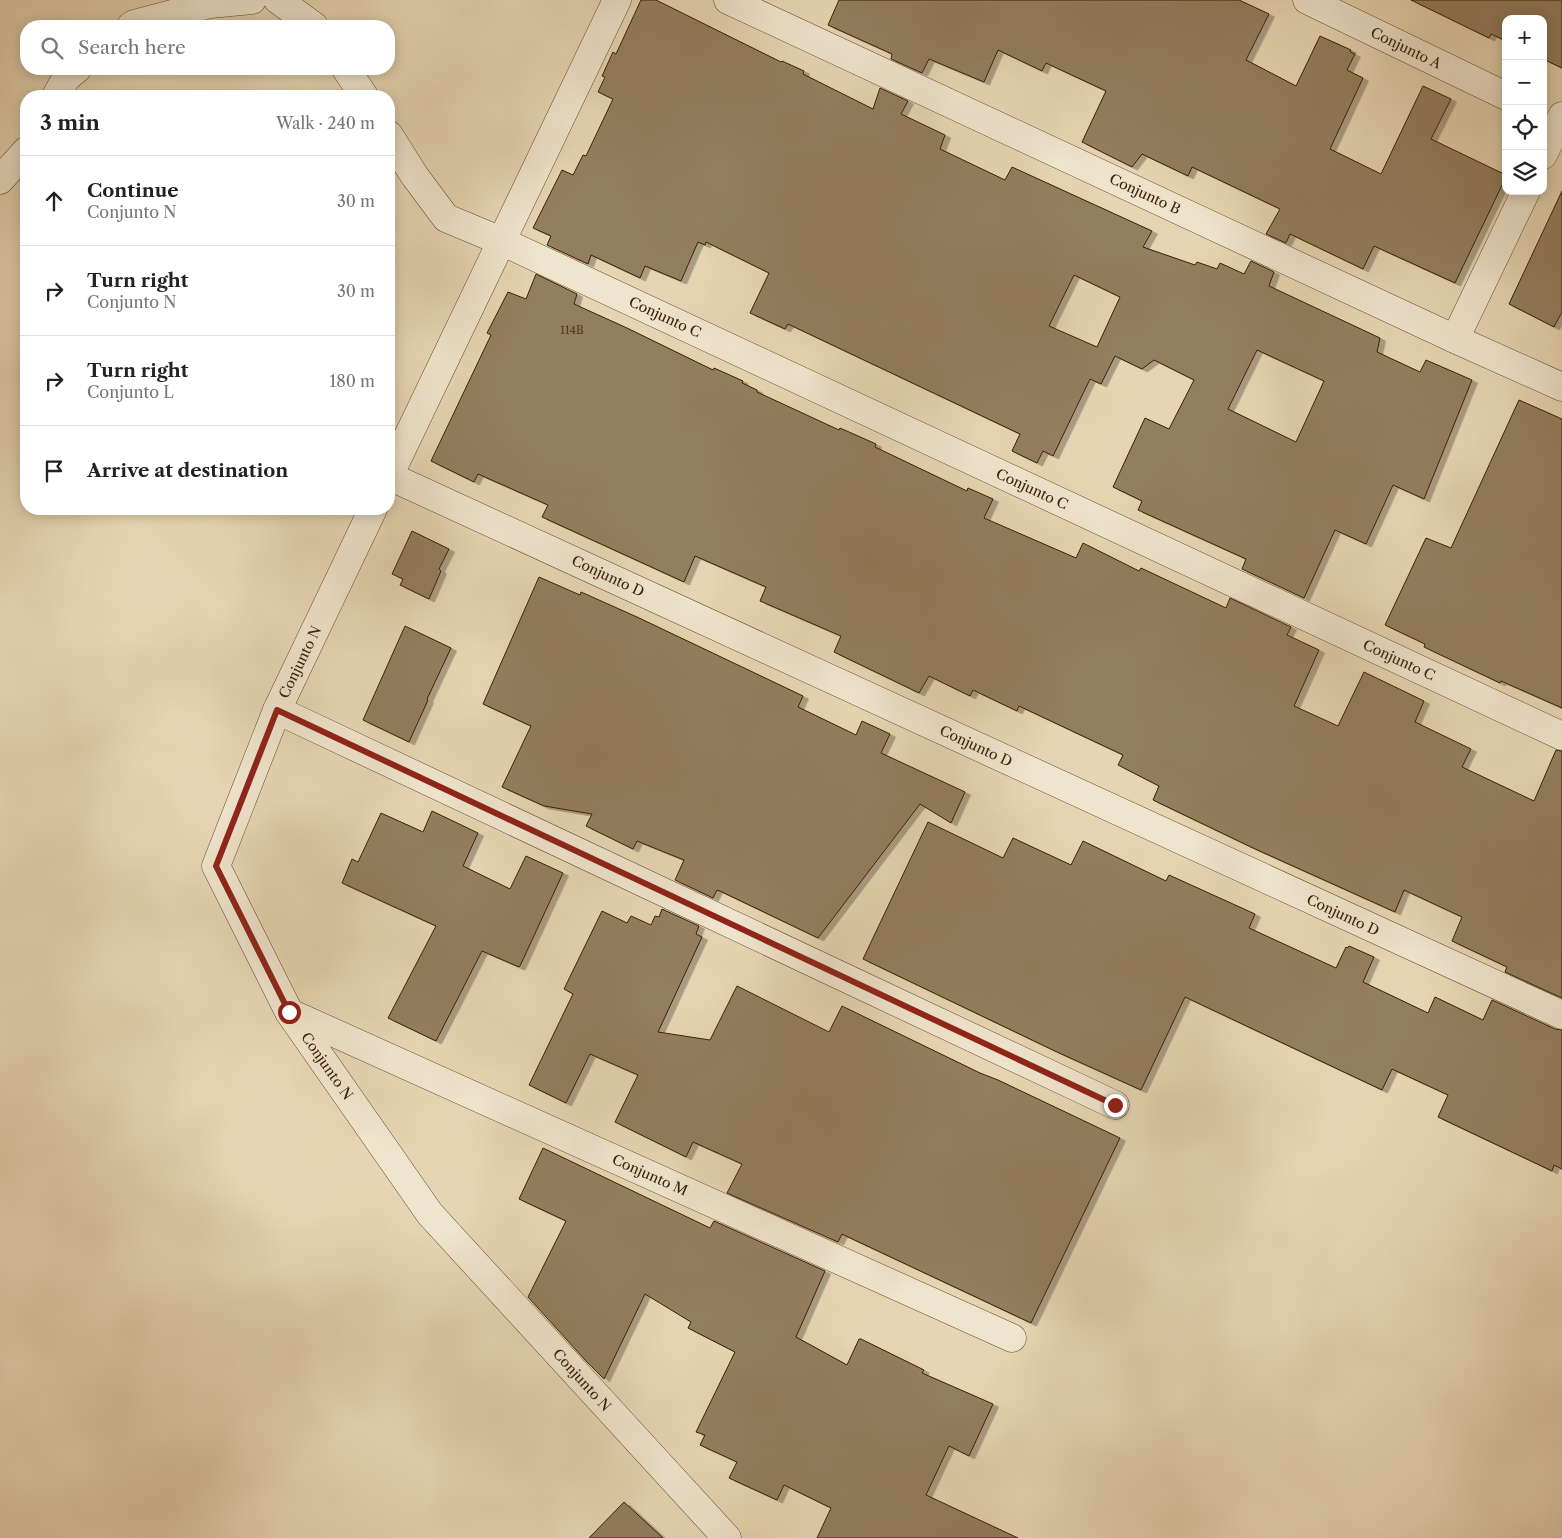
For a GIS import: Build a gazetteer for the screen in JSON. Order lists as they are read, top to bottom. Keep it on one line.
{"streets":{"street":["Conjunto A","Conjunto B","Conjunto C","Conjunto D","Conjunto N","Conjunto M"]},"crossings":[["Conjunto N","Conjunto M"]],"house_numbers":["114B"],"page":{"map_buttons":["+","−"],"search":"Search here","heading":["3 min","Walk · 240 m"],"list":[["Continue","Conjunto N","30 m"],["Turn right","Conjunto N","30 m"],["Turn right","Conjunto L","180 m"],"Arrive at destination"]}}
